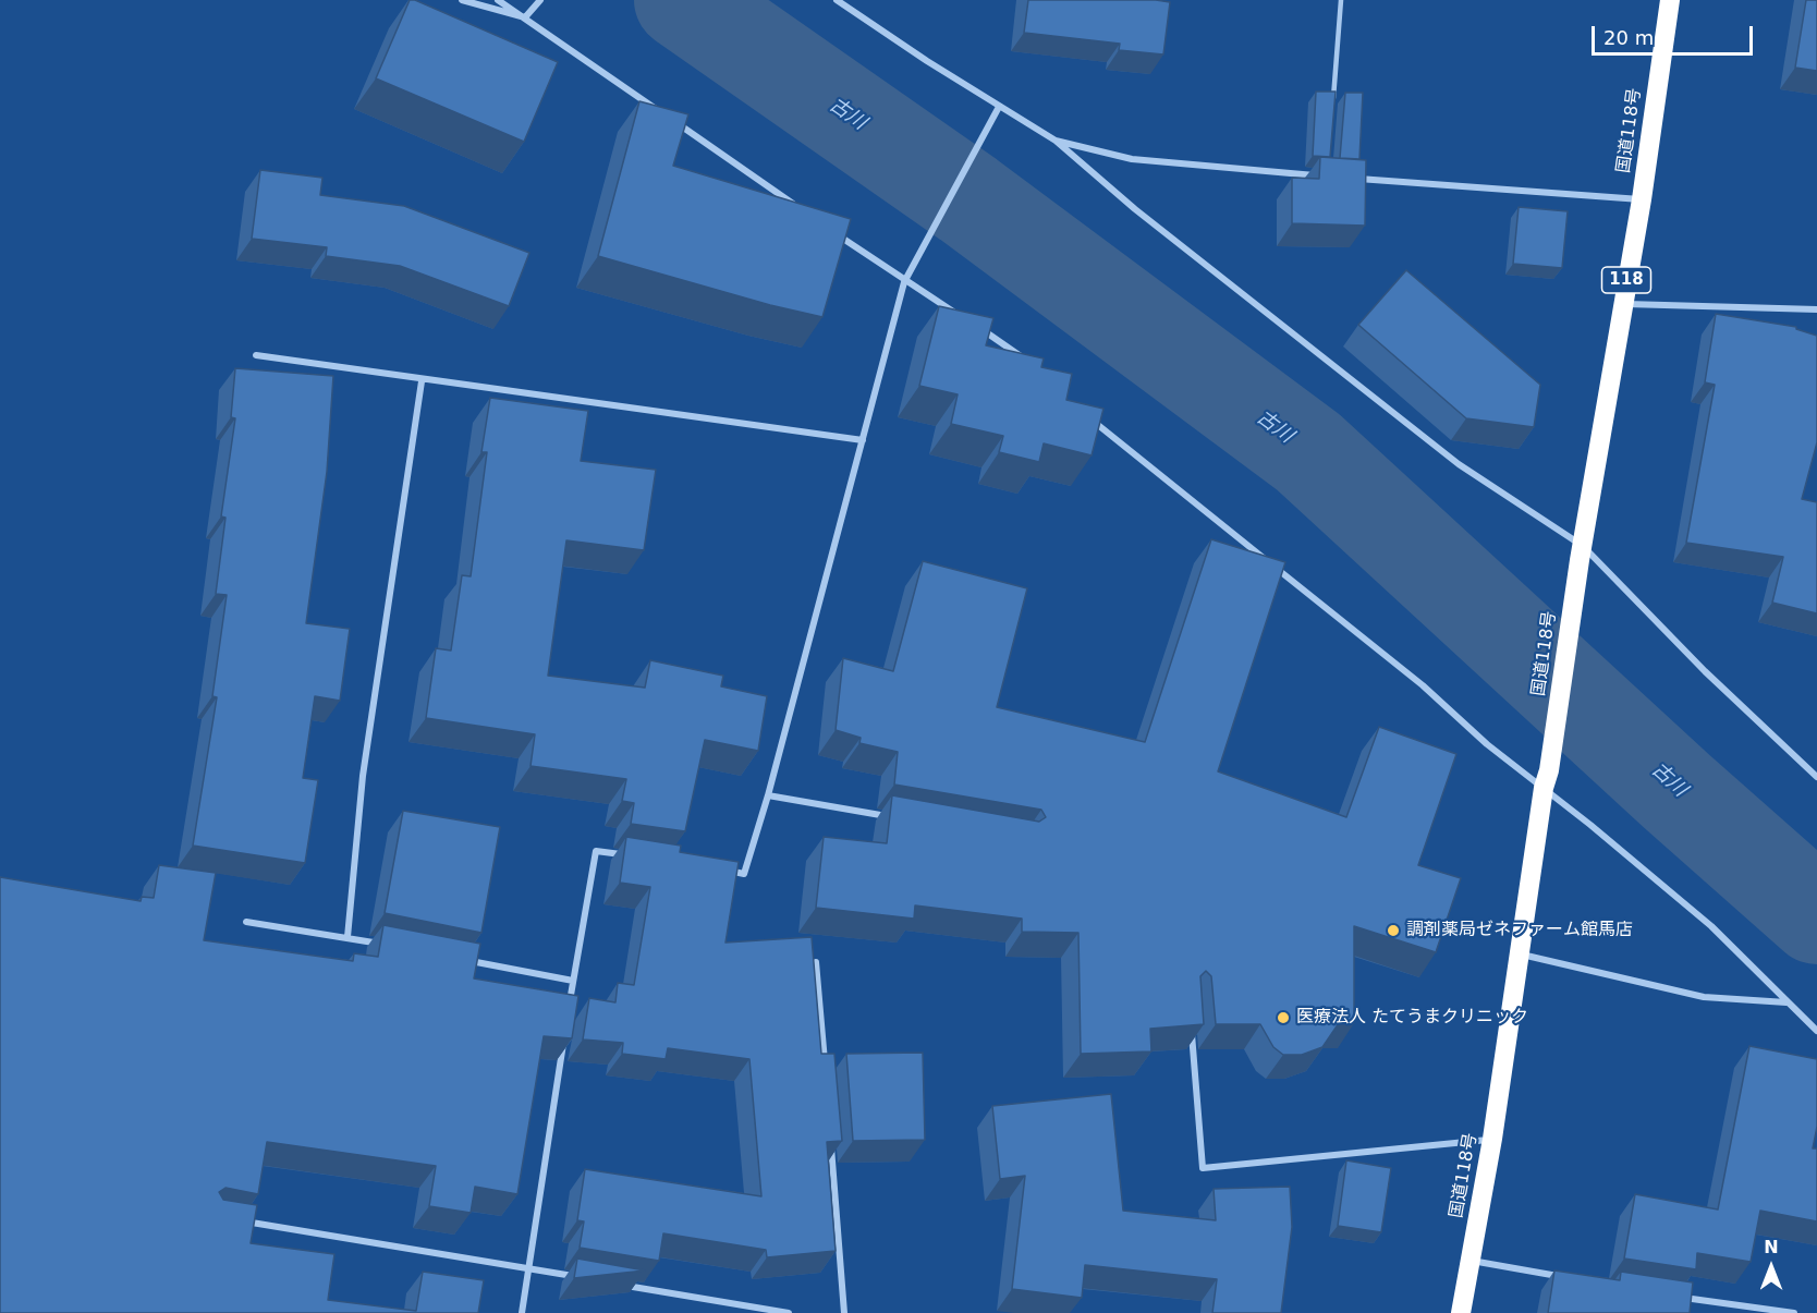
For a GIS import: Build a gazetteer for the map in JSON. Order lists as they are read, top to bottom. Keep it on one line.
{"streets":{"highway":["国道118号","118"]},"water":["古川"],"places":["調剤薬局ゼネファーム館馬店","医療法人 たてうまクリニック"],"scale_bar":"20 m","north":"top"}
